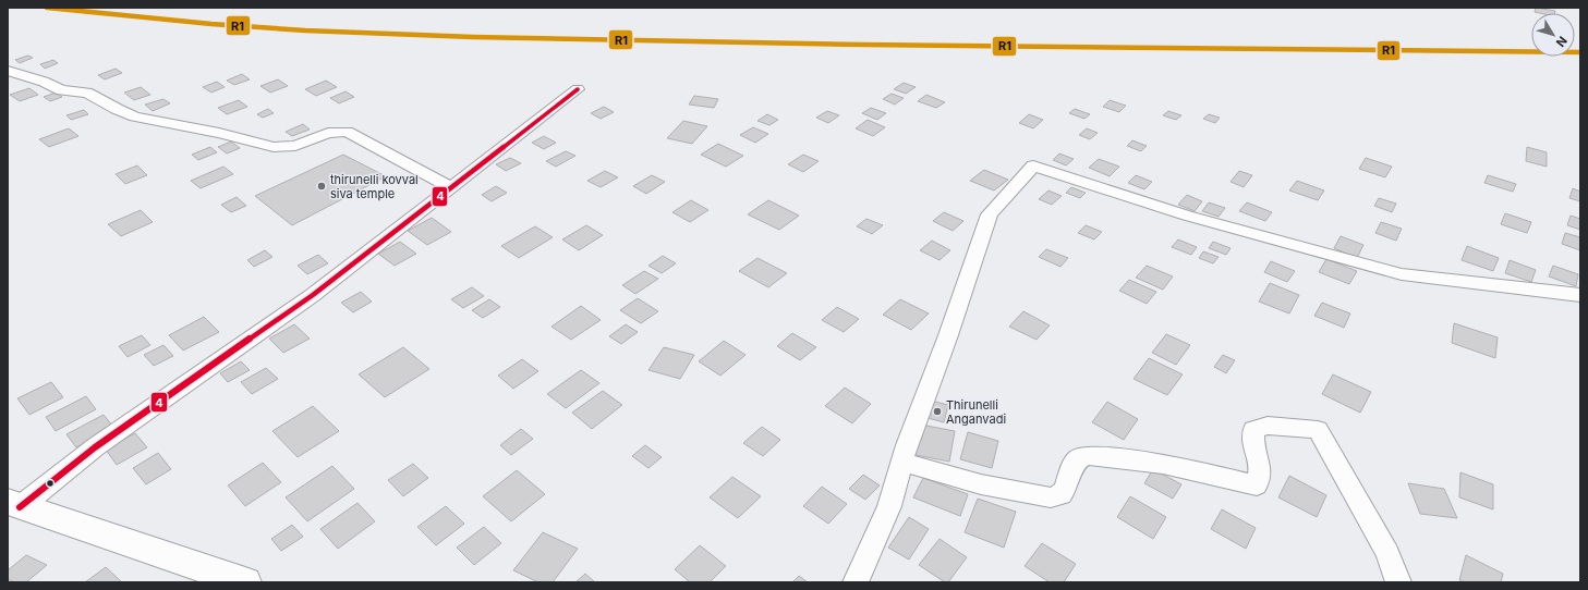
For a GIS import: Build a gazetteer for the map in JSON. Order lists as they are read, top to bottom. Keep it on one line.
{"places":["thirunelli kovval siva temple","Thirunelli Anganvadi"],"lines":["transit line R1","transit line 4"],"north":"bottom right"}
